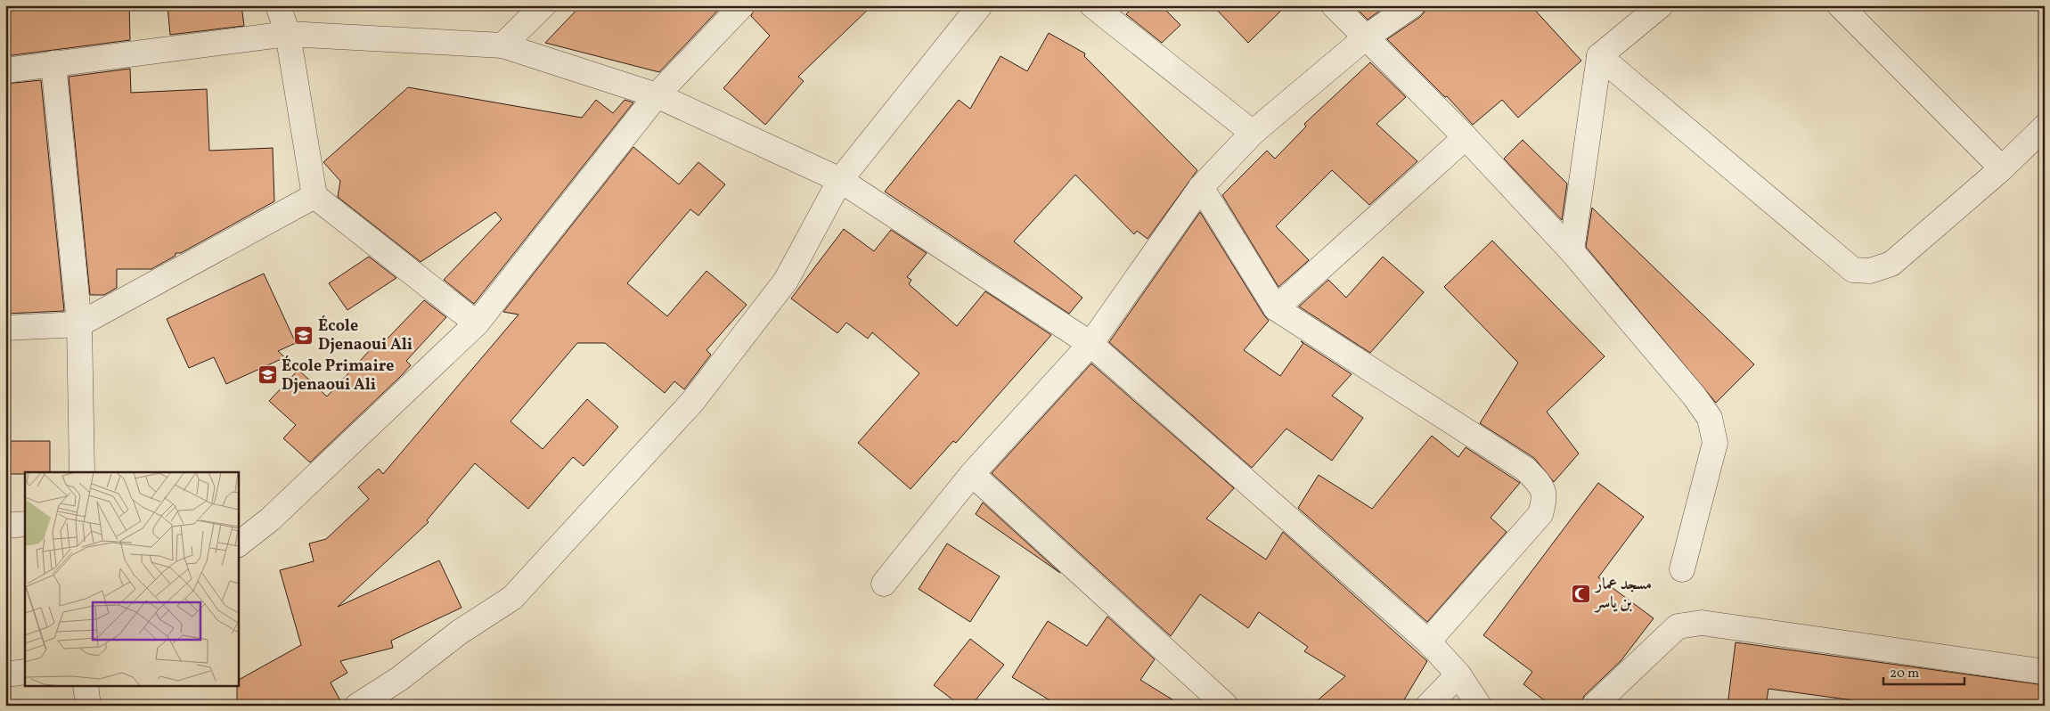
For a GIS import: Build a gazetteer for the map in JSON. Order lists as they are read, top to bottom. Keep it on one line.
{"places":{"school or university":["École Djenaoui Ali","École Primaire Djenaoui Ali"],"mosque":["مسجد عمار بن ياسر"]},"scale_bar":"20 m"}
